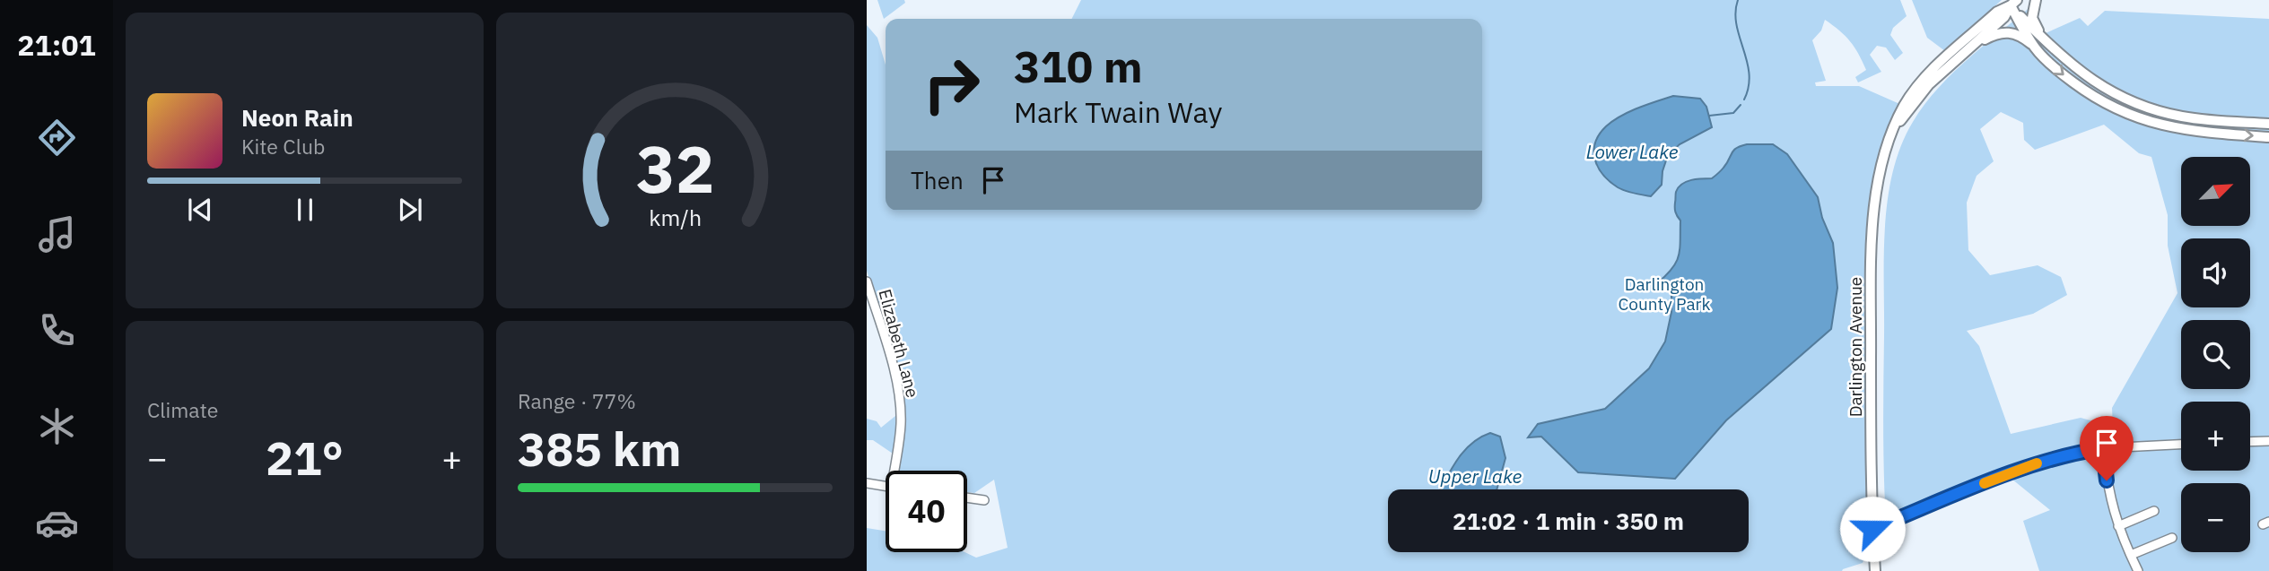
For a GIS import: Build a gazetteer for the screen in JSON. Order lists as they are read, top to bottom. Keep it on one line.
{"streets":{"main road":["Darlington Avenue"],"street":["Elizabeth Lane"]},"water":["Lower Lake","Upper Lake"],"parks":["Darlington County Park"],"north":"top right","page":{"tabs":"21:01","turn":["310 m","Mark Twain Way"],"song":["Neon Rain","Kite Club"],"then":"Then","map_buttons":["+","−"],"tile":["Climate",["Range · 77%","385 km"]],"heat":["−","21°","+"],"limit":"40","trip":"21:02 · 1 min · 350 m","gauge":["32","km/h"]}}
